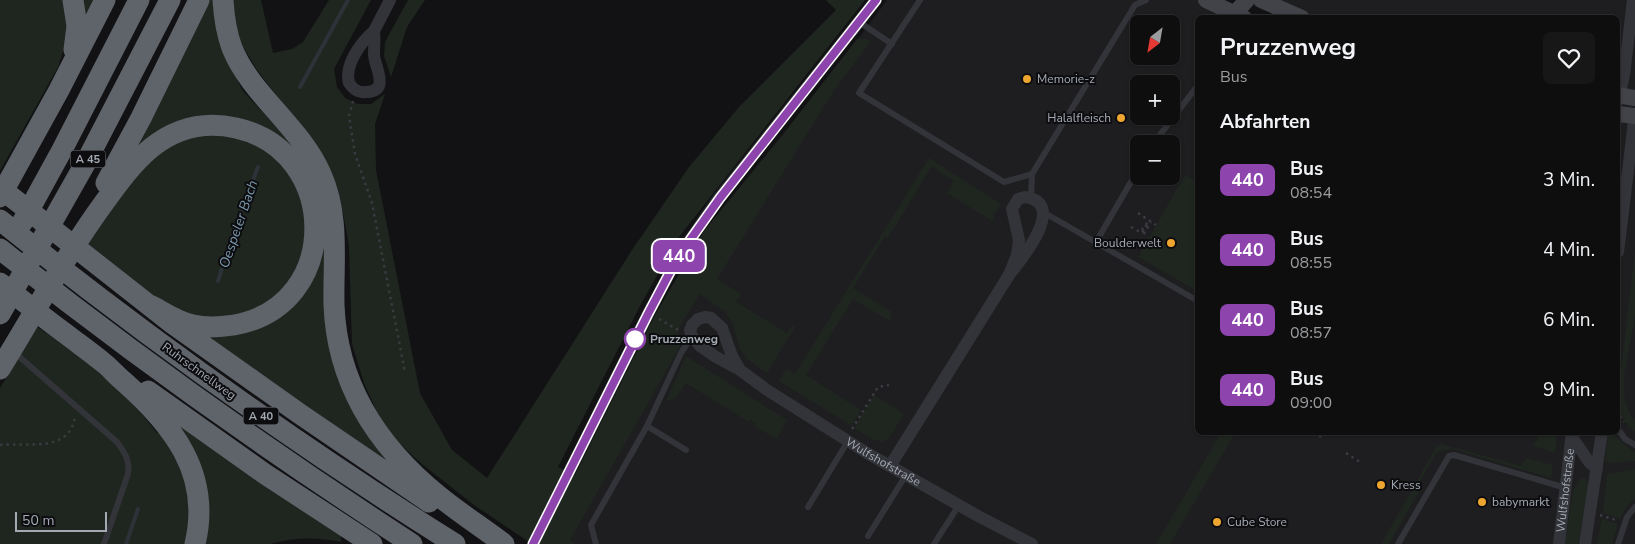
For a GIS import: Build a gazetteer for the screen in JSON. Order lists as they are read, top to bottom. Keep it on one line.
{"streets":{"highway":["A 45","Ruhrschnellweg","A 40"],"street":["Wulfshofstraße"]},"water":["Oespeler Bach"],"places":["Memorie-z","Halalfleisch","Boulderwelt","Pruzzenweg","Kress","babymarkt","Cube Store"],"lines":["bus line 440"],"scale_bar":"50 m","north":"bottom left","page":{"on_map":"440","map_buttons":["+","−"],"heading":[["Pruzzenweg","Bus"],"Abfahrten"],"list":[{"mark":"440","name":"Bus","note":"08:54","value":"3 Min."},{"mark":"440","name":"Bus","note":"08:55","value":"4 Min."},{"mark":"440","name":"Bus","note":"08:57","value":"6 Min."},{"mark":"440","name":"Bus","note":"09:00","value":"9 Min."}],"scale":"50 m"}}
